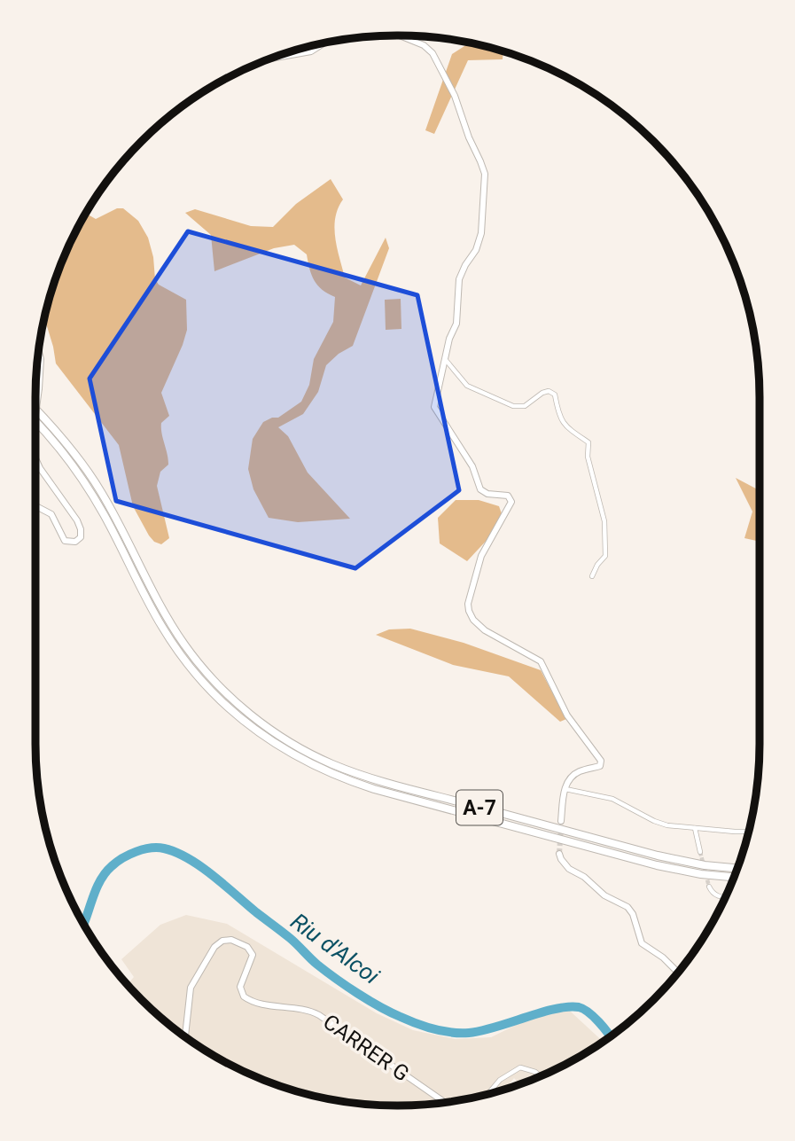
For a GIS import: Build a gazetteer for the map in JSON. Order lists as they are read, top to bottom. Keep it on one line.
{"streets":{"highway":["A-7"],"street":["CARRER G"]},"water":["Riu d'Alcoi"]}
